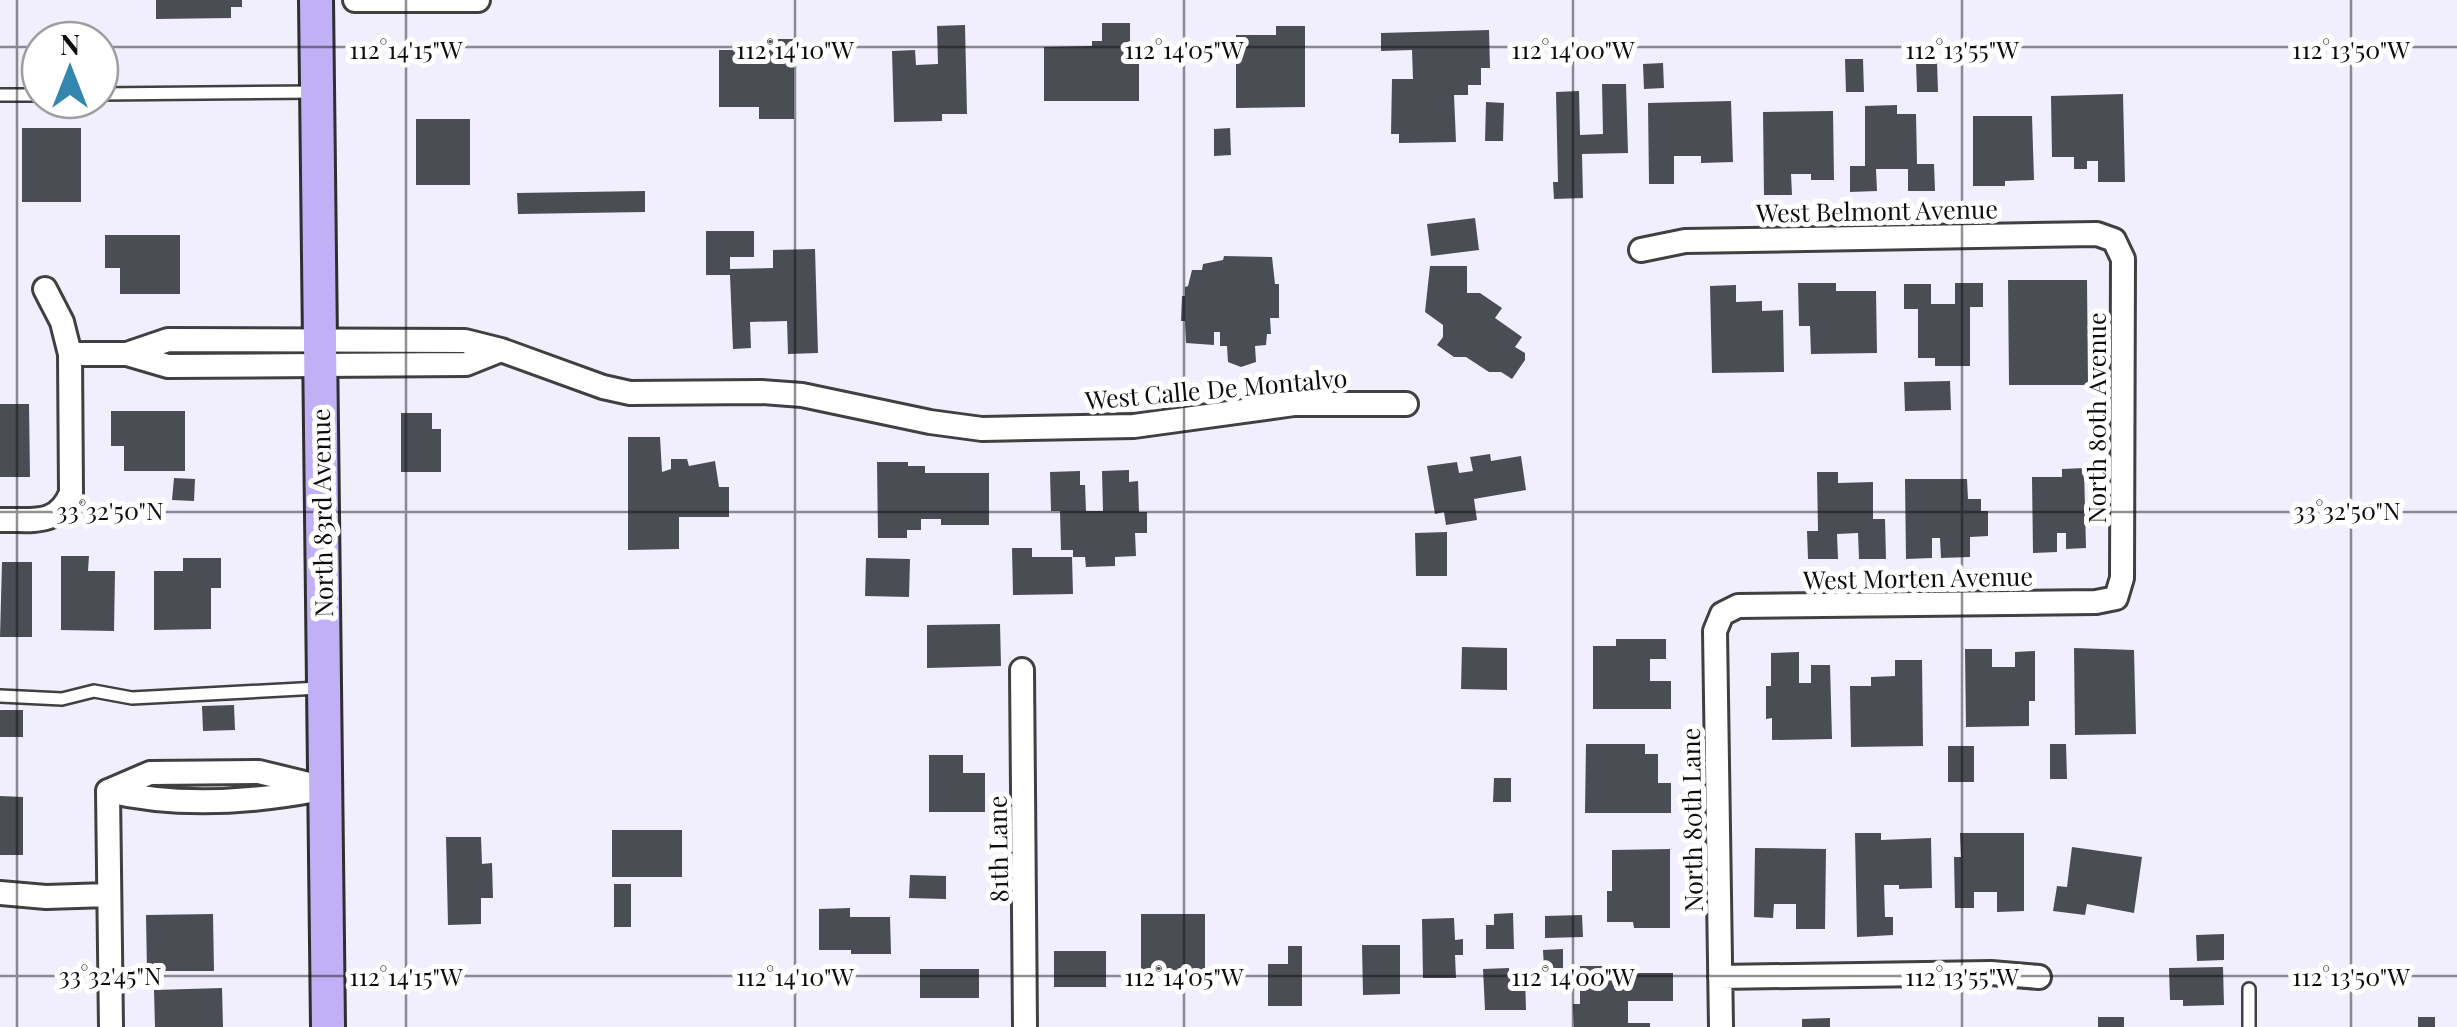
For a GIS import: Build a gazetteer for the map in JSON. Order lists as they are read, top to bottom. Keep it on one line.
{"streets":{"main road":["North 83rd Avenue"],"street":["West Belmont Avenue","West Calle De Montalvo","North 80th Avenue","West Morten Avenue","North 80th Lane","81th Lane"]},"crossings":[["West Belmont Avenue","North 80th Avenue"],["West Calle De Montalvo","North 83rd Avenue"],["North 80th Avenue","West Morten Avenue"],["West Morten Avenue","North 80th Lane"]],"north":"top","coordinates":["112°14'15\"W","112°14'10\"W","112°14'05\"W","112°14'00\"W","112°13'55\"W","112°13'50\"W","33°32'50\"N","33°32'45\"N"]}
